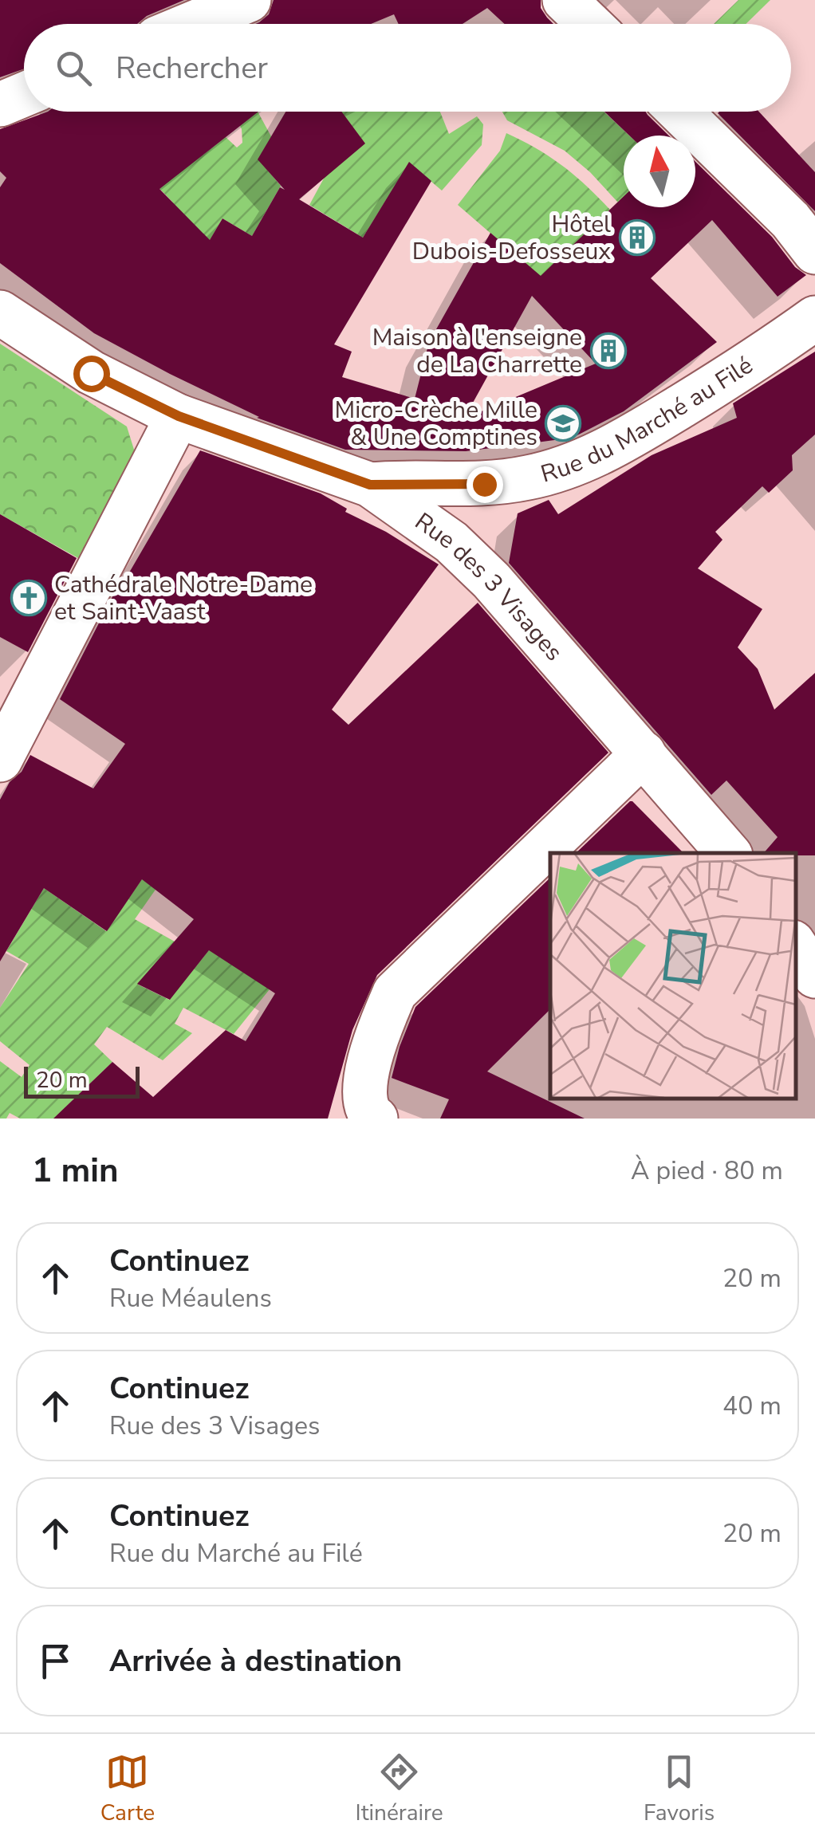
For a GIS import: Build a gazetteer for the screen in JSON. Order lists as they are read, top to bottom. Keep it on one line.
{"streets":{"street":["Rue du Marché au Filé","Rue des 3 Visages"]},"crossings":[["Rue du Marché au Filé","Rue des 3 Visages"]],"places":{"building":["Hôtel Dubois-Defosseux","Maison à l'enseigne de La Charrette"],"school or university":["Micro-Crèche Mille & Une Comptines"],"church":["Cathédrale Notre-Dame et Saint-Vaast"]},"scale_bar":"20 m","north":"top","page":{"search":"Rechercher","scale":"20 m","heading":["1 min","À pied · 80 m"],"list":[["Continuez","Rue Méaulens","20 m"],["Continuez","Rue des 3 Visages","40 m"],["Continuez","Rue du Marché au Filé","20 m"],"Arrivée à destination"],"nav":["Carte","Itinéraire","Favoris"]}}
